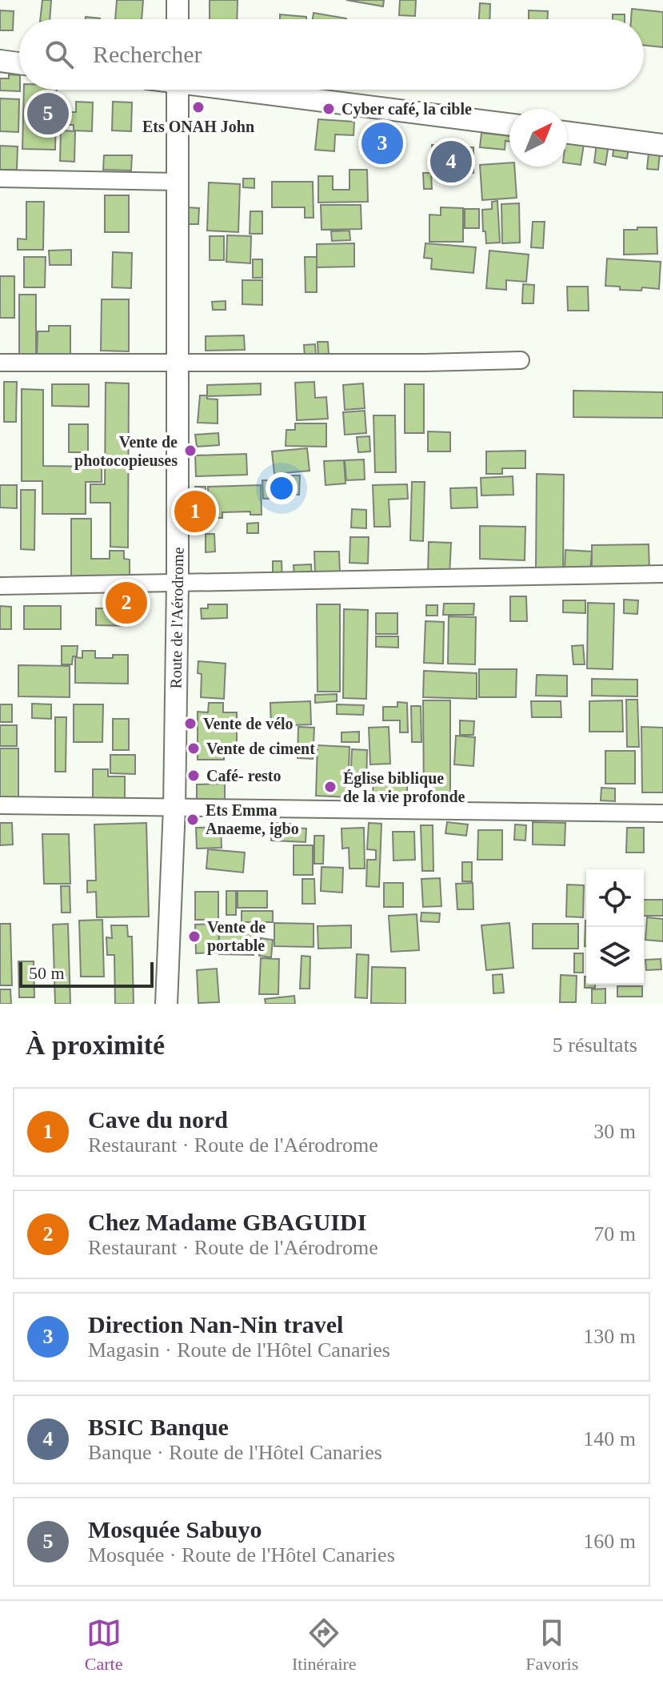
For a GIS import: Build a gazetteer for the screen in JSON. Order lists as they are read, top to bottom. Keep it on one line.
{"streets":{"street":["Route de l'Aérodrome"]},"places":["Ets ONAH John","Cyber café, la cible","Vente de photocopieuses","Vente de vélo","Vente de ciment","Café- resto","Église biblique de la vie profonde","Ets Emma Anaeme, igbo","Vente de portable"],"scale_bar":"50 m","north":"top right","page":{"search":"Rechercher","pins":["5","3","4","1","2"],"scale":"50 m","heading":["À proximité","5 résultats"],"list":[{"mark":"1","name":"Cave du nord","note":"Restaurant · Route de l'Aérodrome","value":"30 m"},{"mark":"2","name":"Chez Madame GBAGUIDI","note":"Restaurant · Route de l'Aérodrome","value":"70 m"},{"mark":"3","name":"Direction Nan-Nin travel","note":"Magasin · Route de l'Hôtel Canaries","value":"130 m"},{"mark":"4","name":"BSIC Banque","note":"Banque · Route de l'Hôtel Canaries","value":"140 m"},{"mark":"5","name":"Mosquée Sabuyo","note":"Mosquée · Route de l'Hôtel Canaries","value":"160 m"}],"nav":["Carte","Itinéraire","Favoris"]}}
